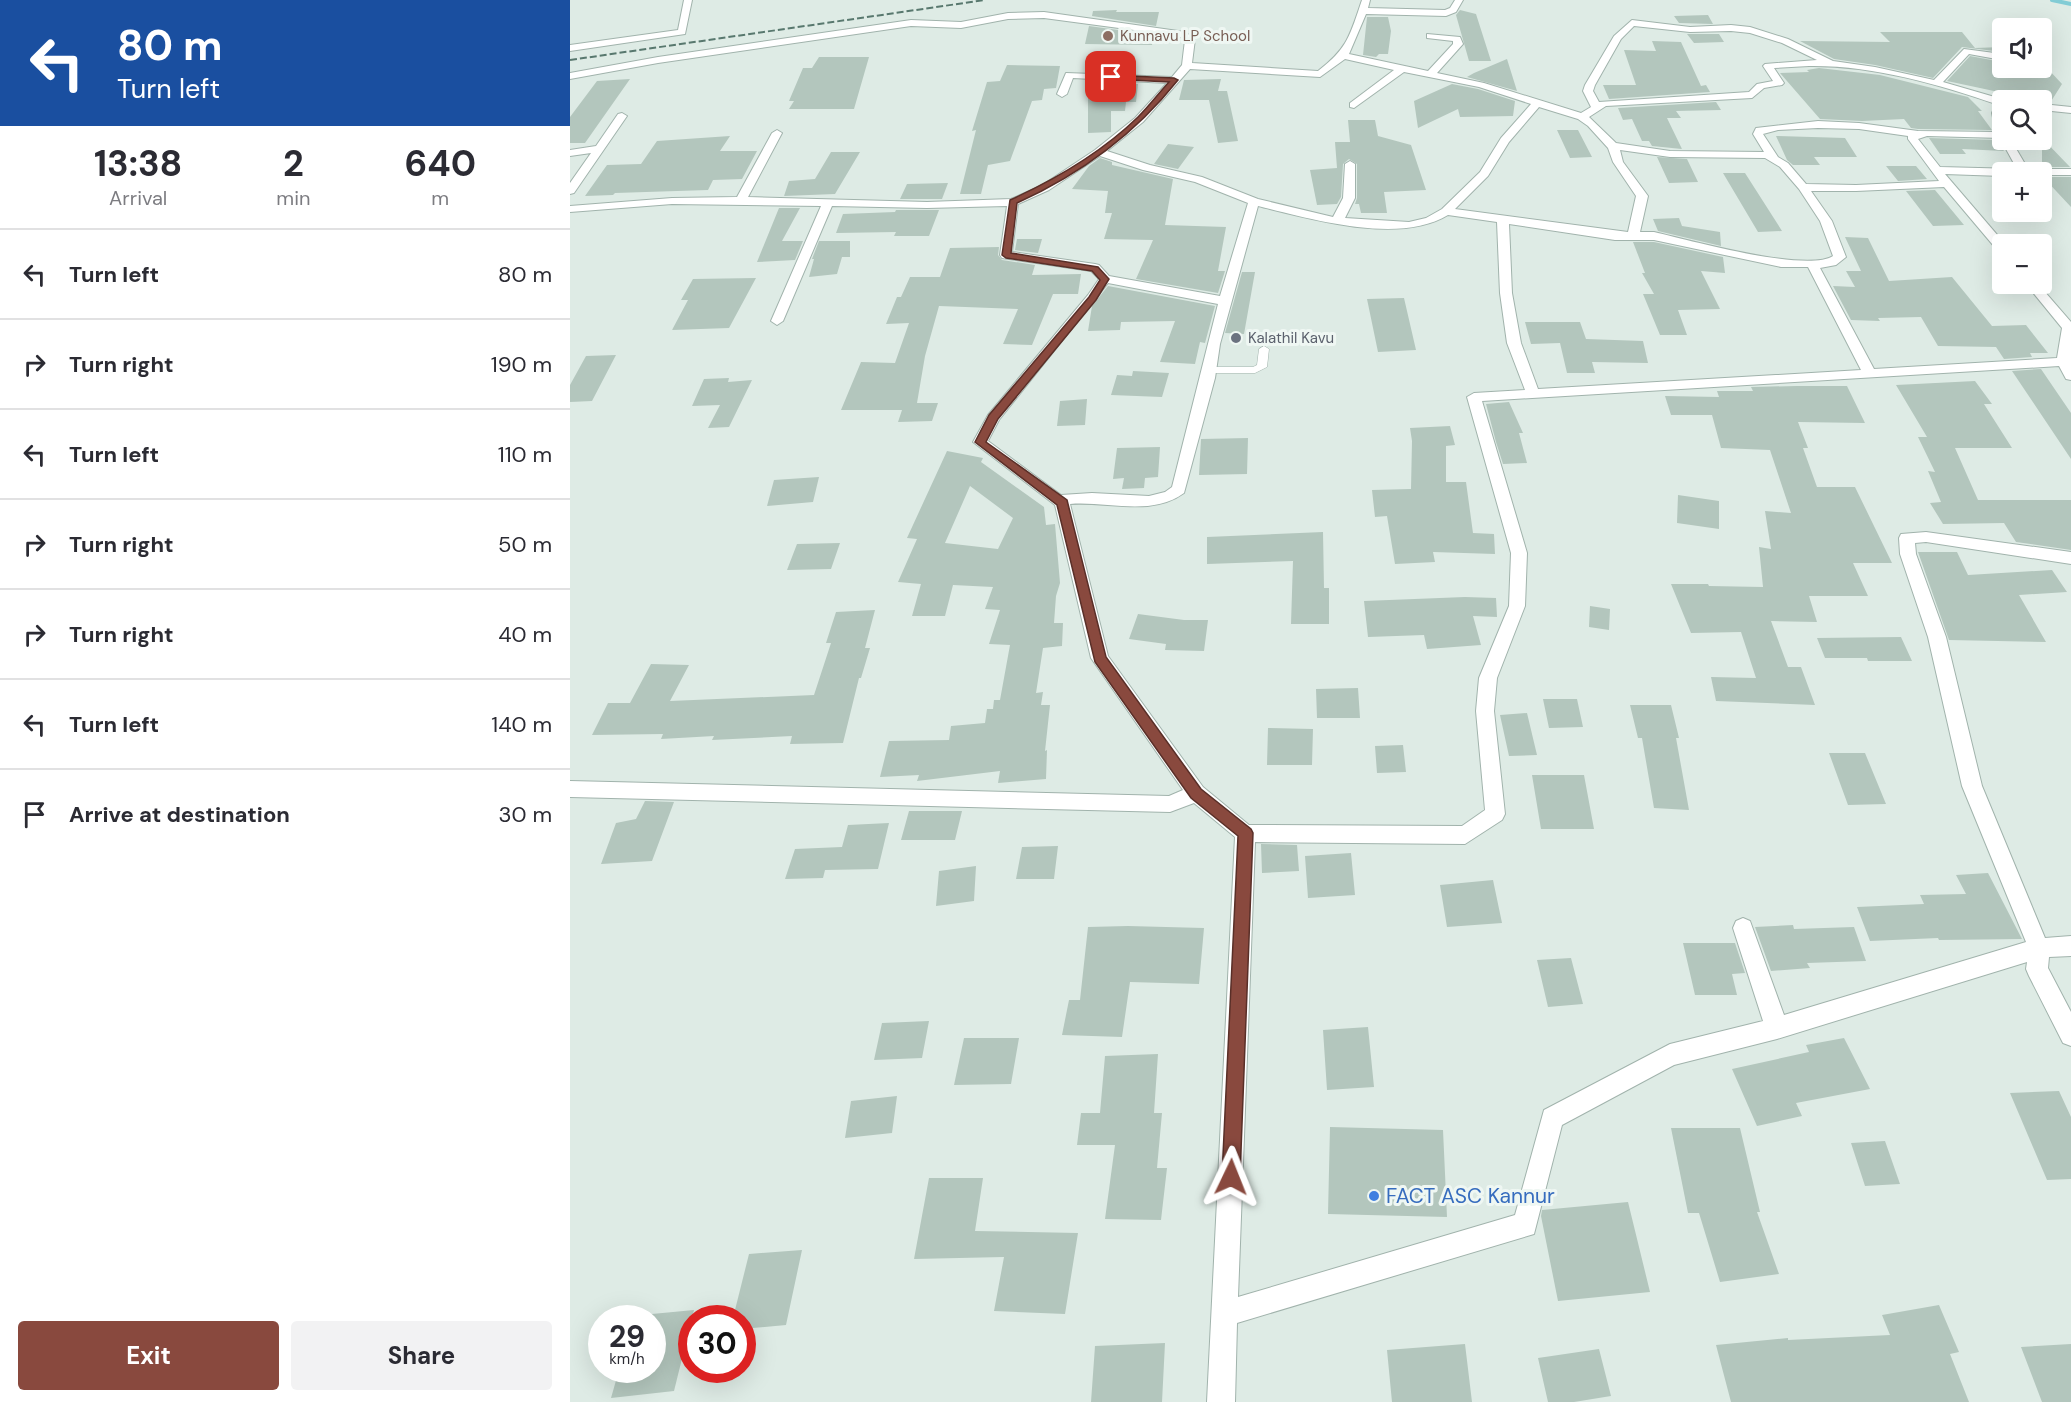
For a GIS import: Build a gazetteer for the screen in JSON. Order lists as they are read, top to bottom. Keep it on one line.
{"places":["Kunnavu LP School","Kalathil Kavu","FACT ASC Kannur"],"page":{"turn":["80 m","Turn left"],"map_buttons":["+","−"],"eta":["13:38","Arrival","2","min","640","m"],"list":[{"name":"Turn left","value":"80 m"},{"name":"Turn right","value":"190 m"},{"name":"Turn left","value":"110 m"},{"name":"Turn right","value":"50 m"},{"name":"Turn right","value":"40 m"},{"name":"Turn left","value":"140 m"},{"name":"Arrive at destination","value":"30 m"}],"speed":"29 km/h","limit":"30","buttons":["Exit","Share"]}}
